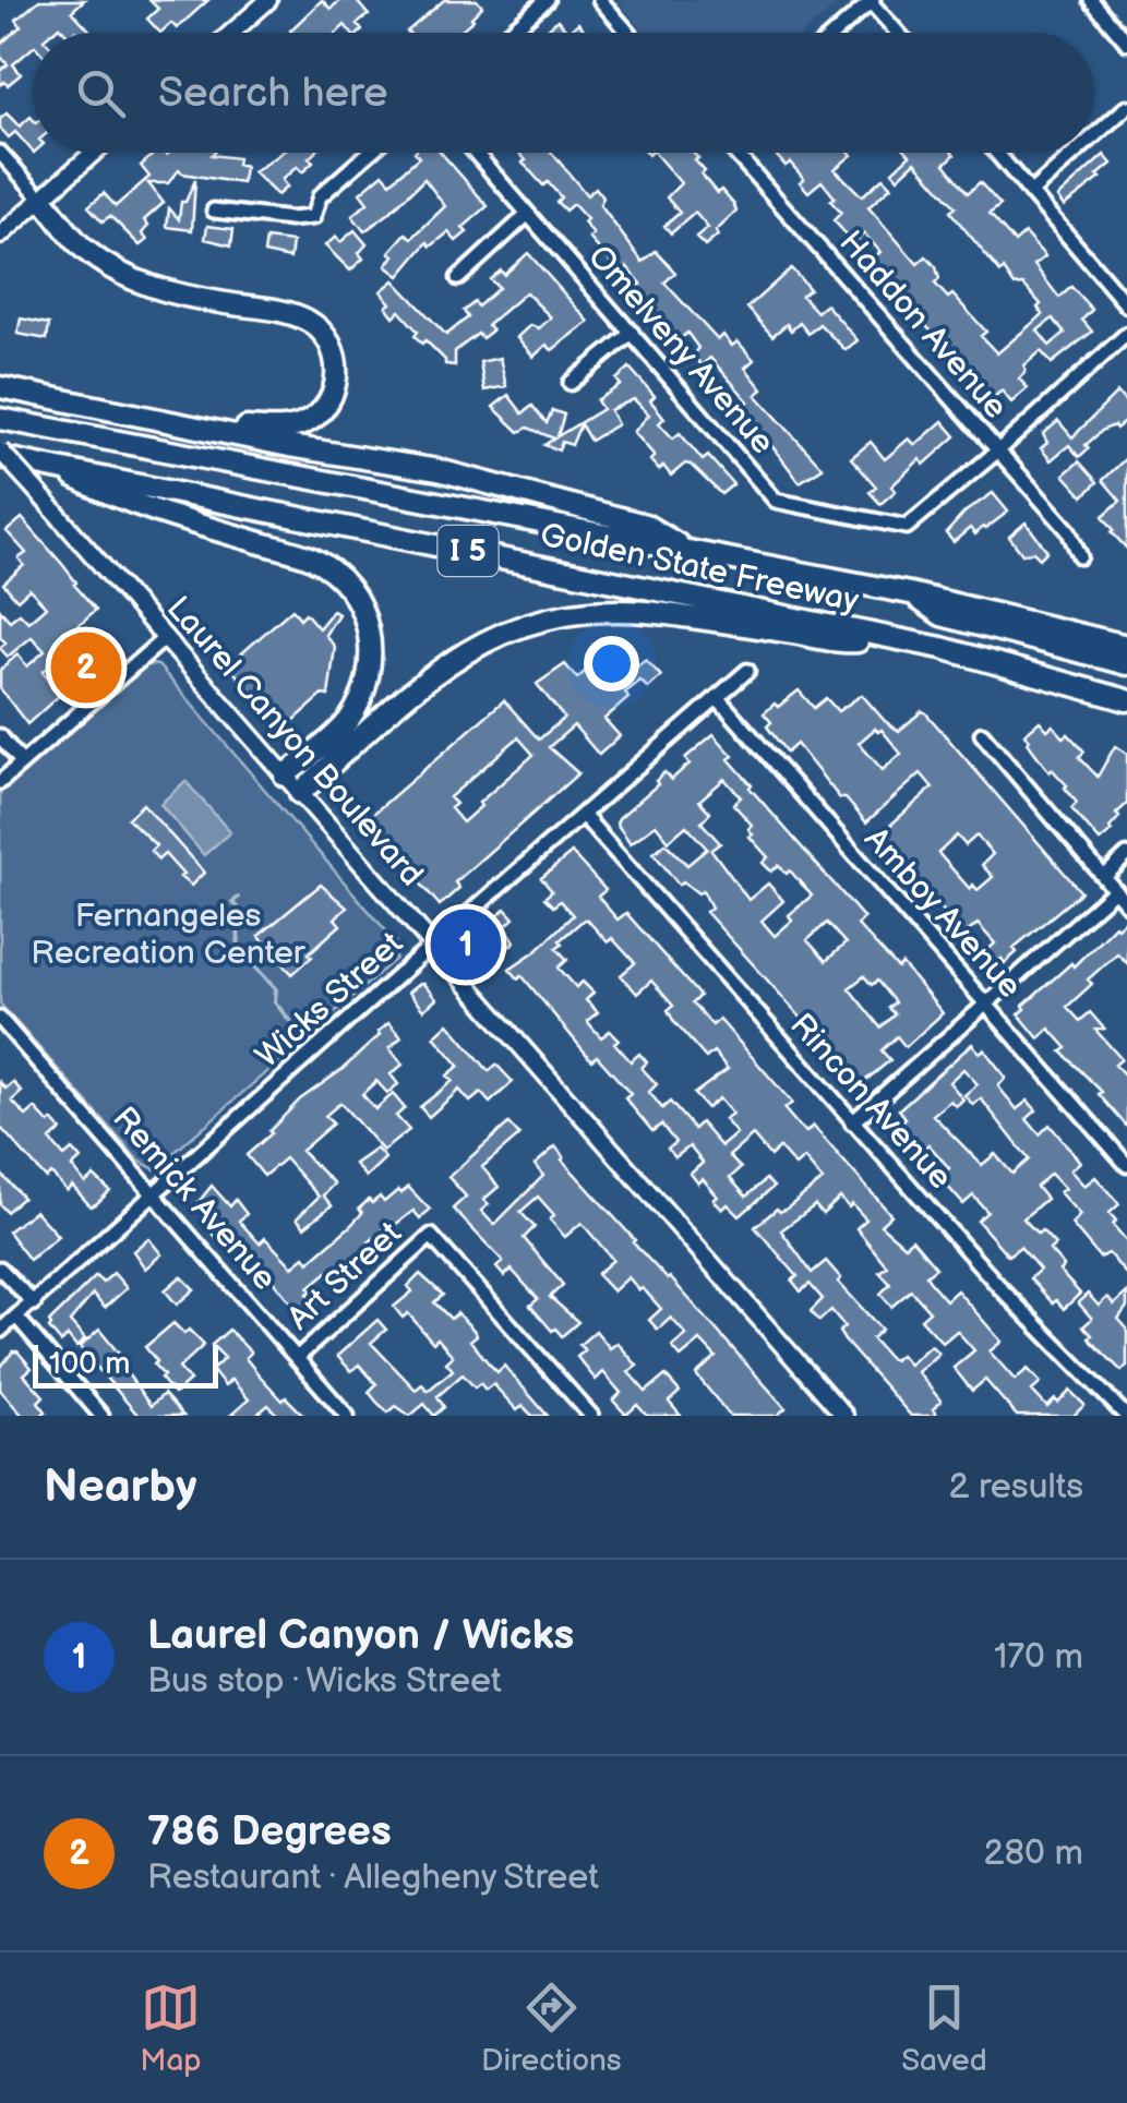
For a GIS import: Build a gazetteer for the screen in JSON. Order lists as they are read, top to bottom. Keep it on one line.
{"streets":{"highway":["I 5","Golden State Freeway"],"main road":["Laurel Canyon Boulevard"],"street":["Haddon Avenue","Omelveny Avenue","Amboy Avenue","Wicks Street","Rincon Avenue","Remick Avenue","Art Street"]},"crossings":[["Haddon Avenue","Omelveny Avenue"],["Golden State Freeway","Laurel Canyon Boulevard"],["Laurel Canyon Boulevard","Wicks Street"],["Amboy Avenue","Wicks Street"],["Wicks Street","Rincon Avenue"],["Wicks Street","Remick Avenue"],["Remick Avenue","Art Street"]],"parks":["Fernangeles Recreation Center"],"scale_bar":"100 m","page":{"search":"Search here","pins":["2","1"],"scale":"100 m","heading":["Nearby","2 results"],"list":[{"mark":"1","name":"Laurel Canyon / Wicks","note":"Bus stop · Wicks Street","value":"170 m"},{"mark":"2","name":"786 Degrees","note":"Restaurant · Allegheny Street","value":"280 m"}],"nav":["Map","Directions","Saved"]}}
